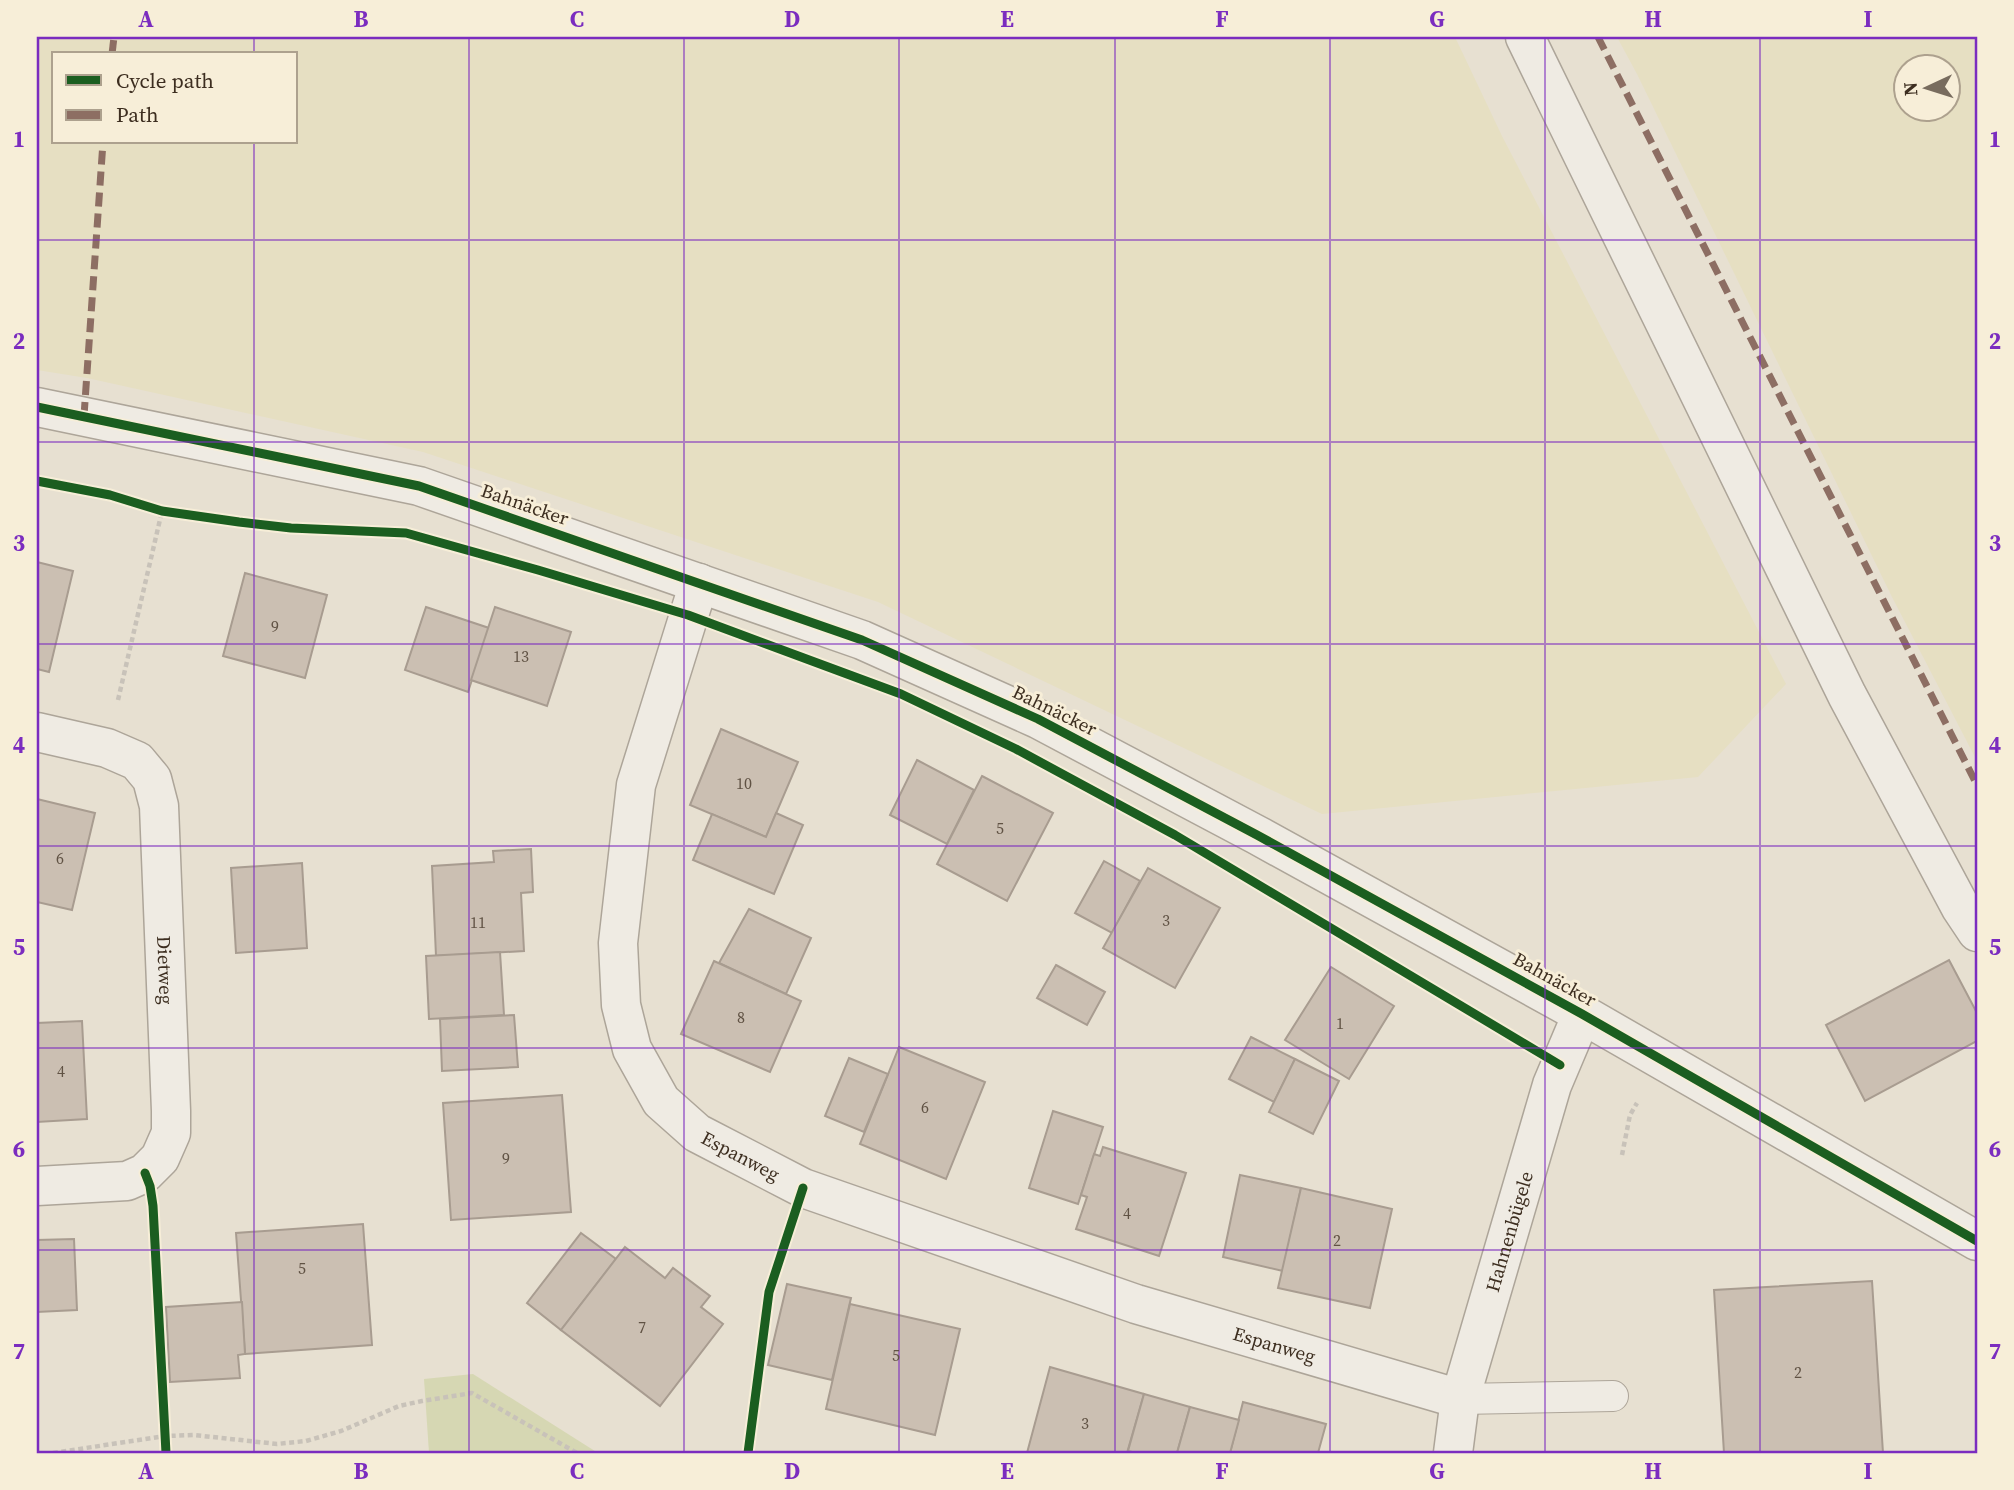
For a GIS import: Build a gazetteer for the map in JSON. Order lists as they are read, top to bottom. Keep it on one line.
{"streets":{"street":["Bahnäcker","Dietweg","Espanweg","Hahnenbügele"]},"crossings":[["Bahnäcker","Espanweg"],["Bahnäcker","Hahnenbügele"],["Espanweg","Hahnenbügele"]],"house_numbers":["9","13","10","5","6","3","11","8","1","4","6","9","4","2","5","7","5","2","3"],"legend":["Cycle path","Path"],"north":"left","grid":{"columns":["A","B","C","D","E","F","G","H","I"],"rows":["1","2","3","4","5","6","7"]}}
